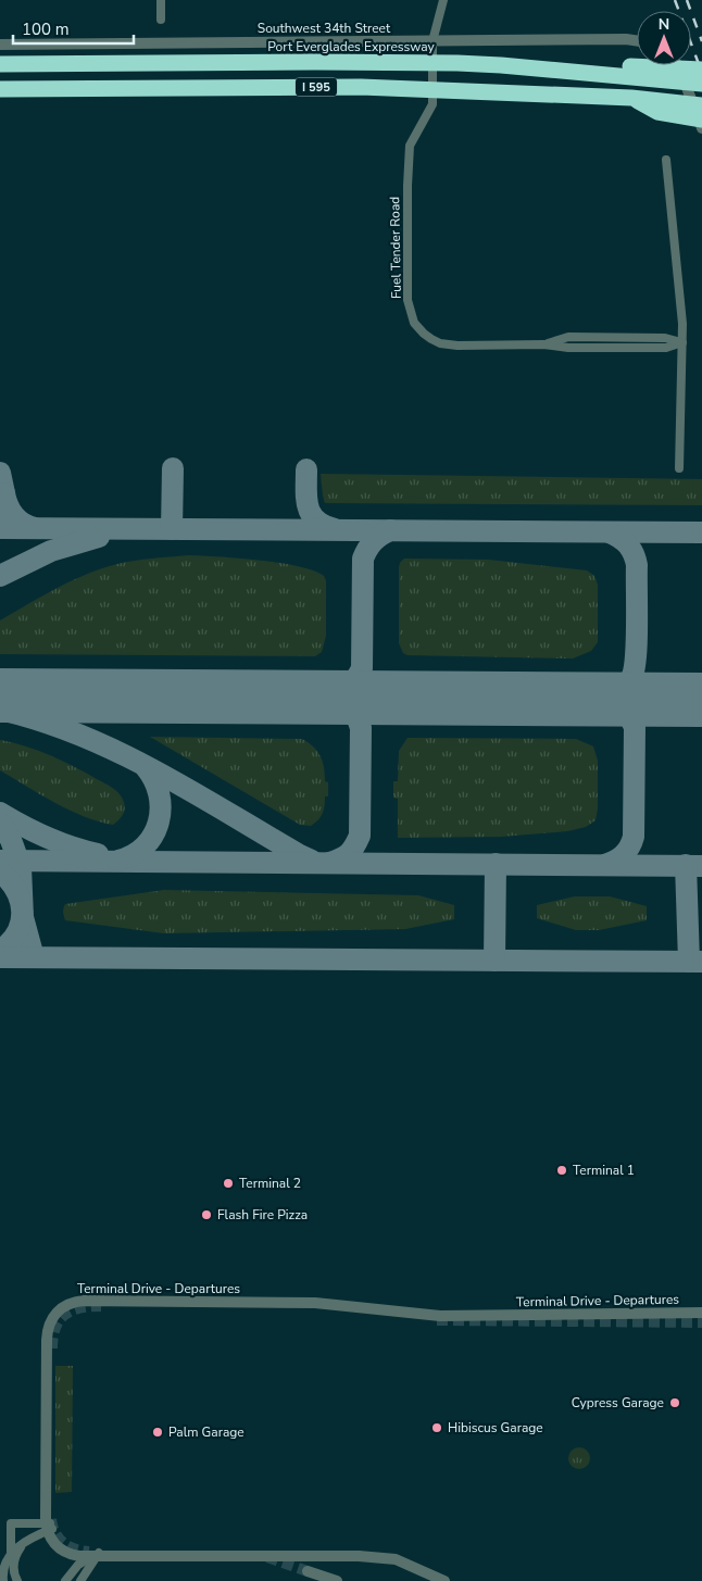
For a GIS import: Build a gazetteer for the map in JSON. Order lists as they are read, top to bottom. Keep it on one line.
{"streets":{"highway":["Port Everglades Expressway","I 595"],"street":["Southwest 34th Street","Fuel Tender Road","Terminal Drive - Departures"]},"crossings":[["Southwest 34th Street","Fuel Tender Road"]],"places":["Terminal 1","Terminal 2","Flash Fire Pizza","Cypress Garage","Hibiscus Garage","Palm Garage"],"scale_bar":"100 m","north":"top"}
